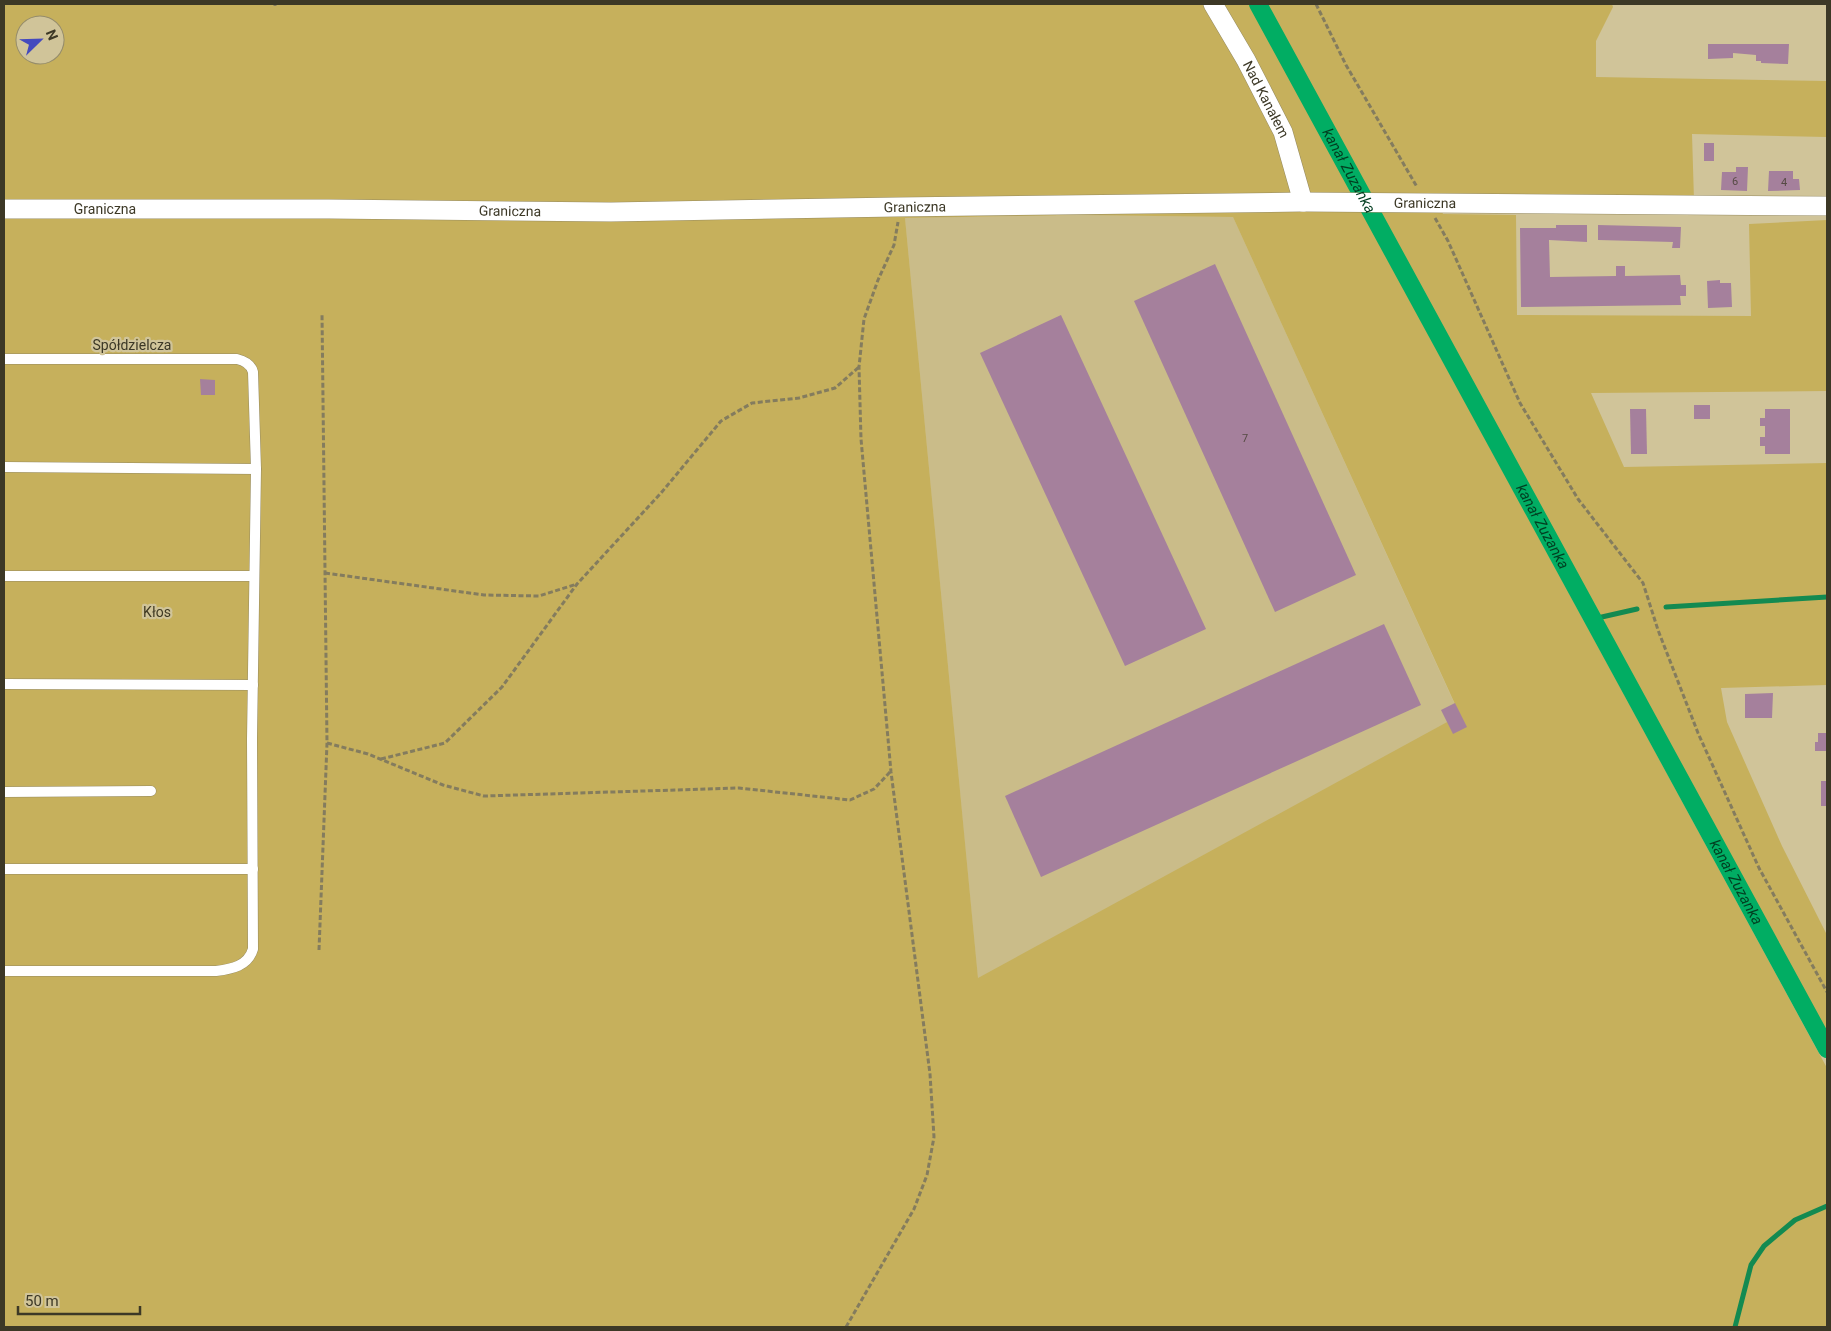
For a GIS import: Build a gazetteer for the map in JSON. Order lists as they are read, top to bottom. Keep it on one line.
{"streets":{"street":["Nad Kanałem","Graniczna"],"lane":["Spółdzielcza"]},"crossings":[["Nad Kanałem","Graniczna"]],"water":["kanał Zuzanka"],"parks":["Kłos"],"house_numbers":["6","4","7"],"scale_bar":"50 m","north":"top right"}
